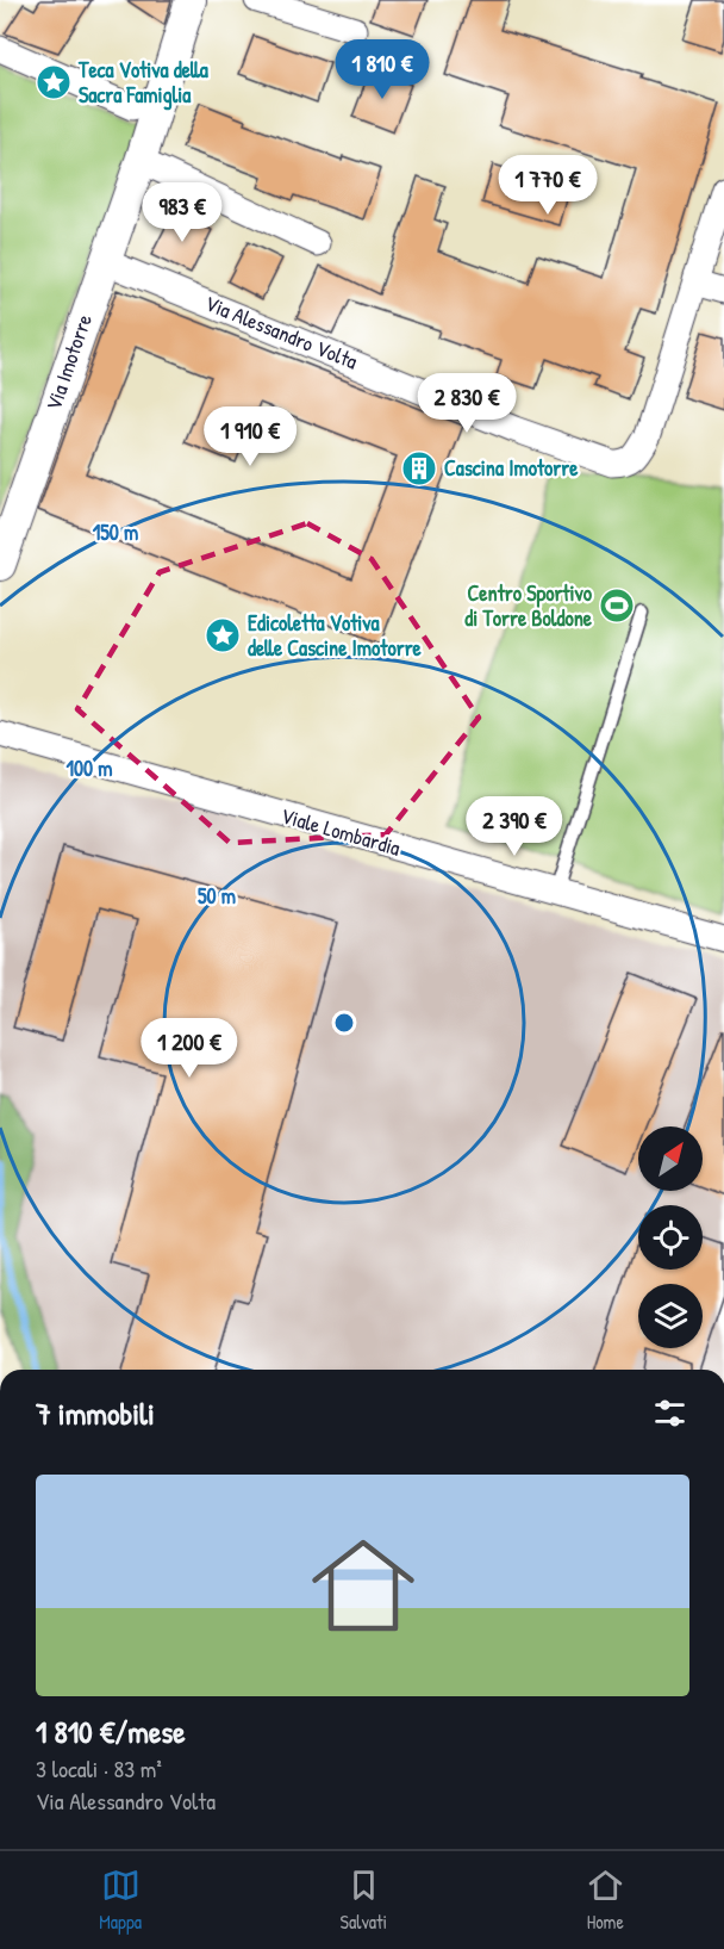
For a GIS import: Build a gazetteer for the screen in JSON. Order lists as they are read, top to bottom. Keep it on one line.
{"streets":{"street":["Via Alessandro Volta","Via Imotorre","Viale Lombardia"]},"crossings":[["Via Alessandro Volta","Via Imotorre"]],"places":{"place":["Teca Votiva della Sacra Famiglia","Edicoletta Votiva delle Cascine Imotorre"],"building":["Cascina Imotorre"],"sports":["Centro Sportivo di Torre Boldone"]},"north":"top right","page":{"price":["1 810 €","1 770 €","983 €","2 830 €","1 910 €","2 390 €","1 200 €"],"heading":"7 immobili","list":[{"name":"1 810 €/mese","note":"3 locali · 83 m² · Via Alessandro Volta"}],"tabs":["Mappa","Salvati","Home"]},"rings":["150 m","100 m","50 m"]}
